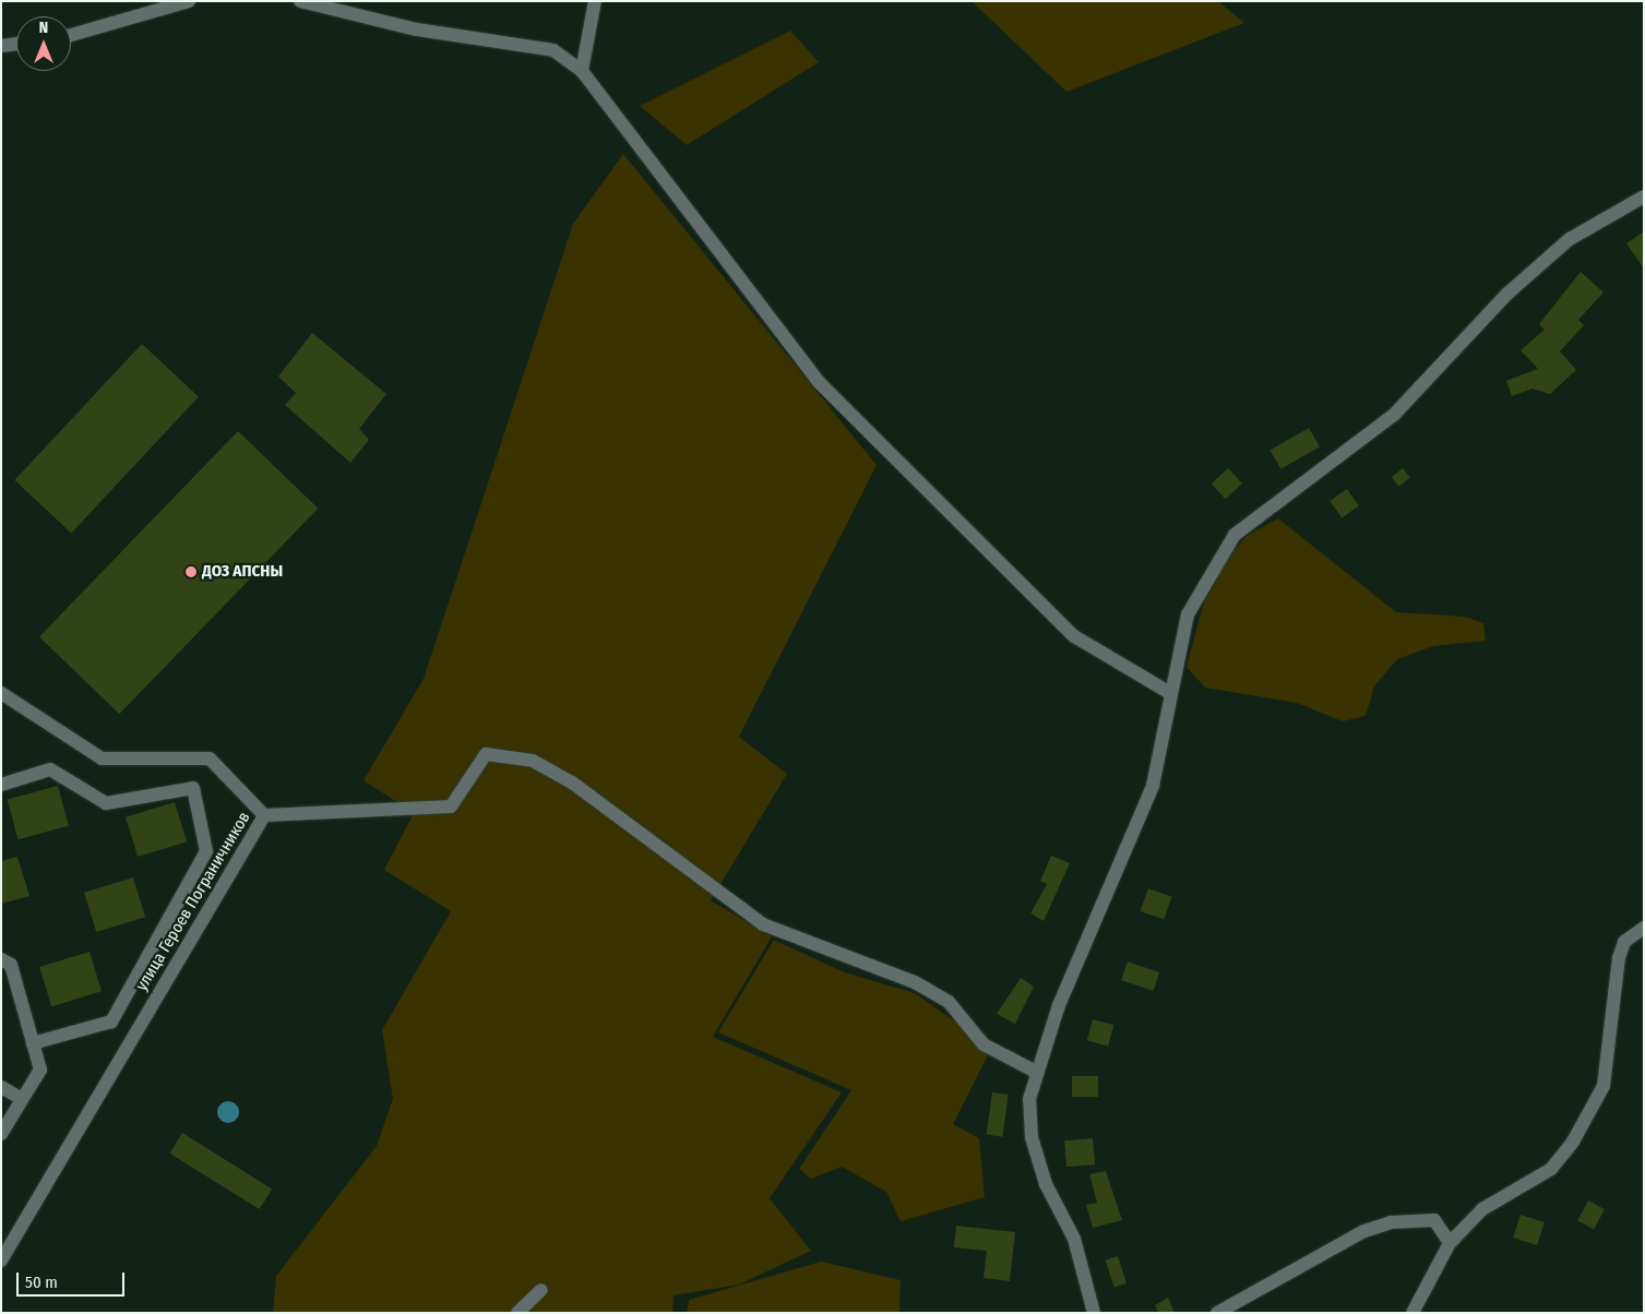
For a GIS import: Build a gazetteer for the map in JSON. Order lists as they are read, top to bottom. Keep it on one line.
{"streets":{"street":["улица Героев Пограничников"]},"places":["ДОЗ АПСНЫ"],"scale_bar":"50 m","north":"top"}
